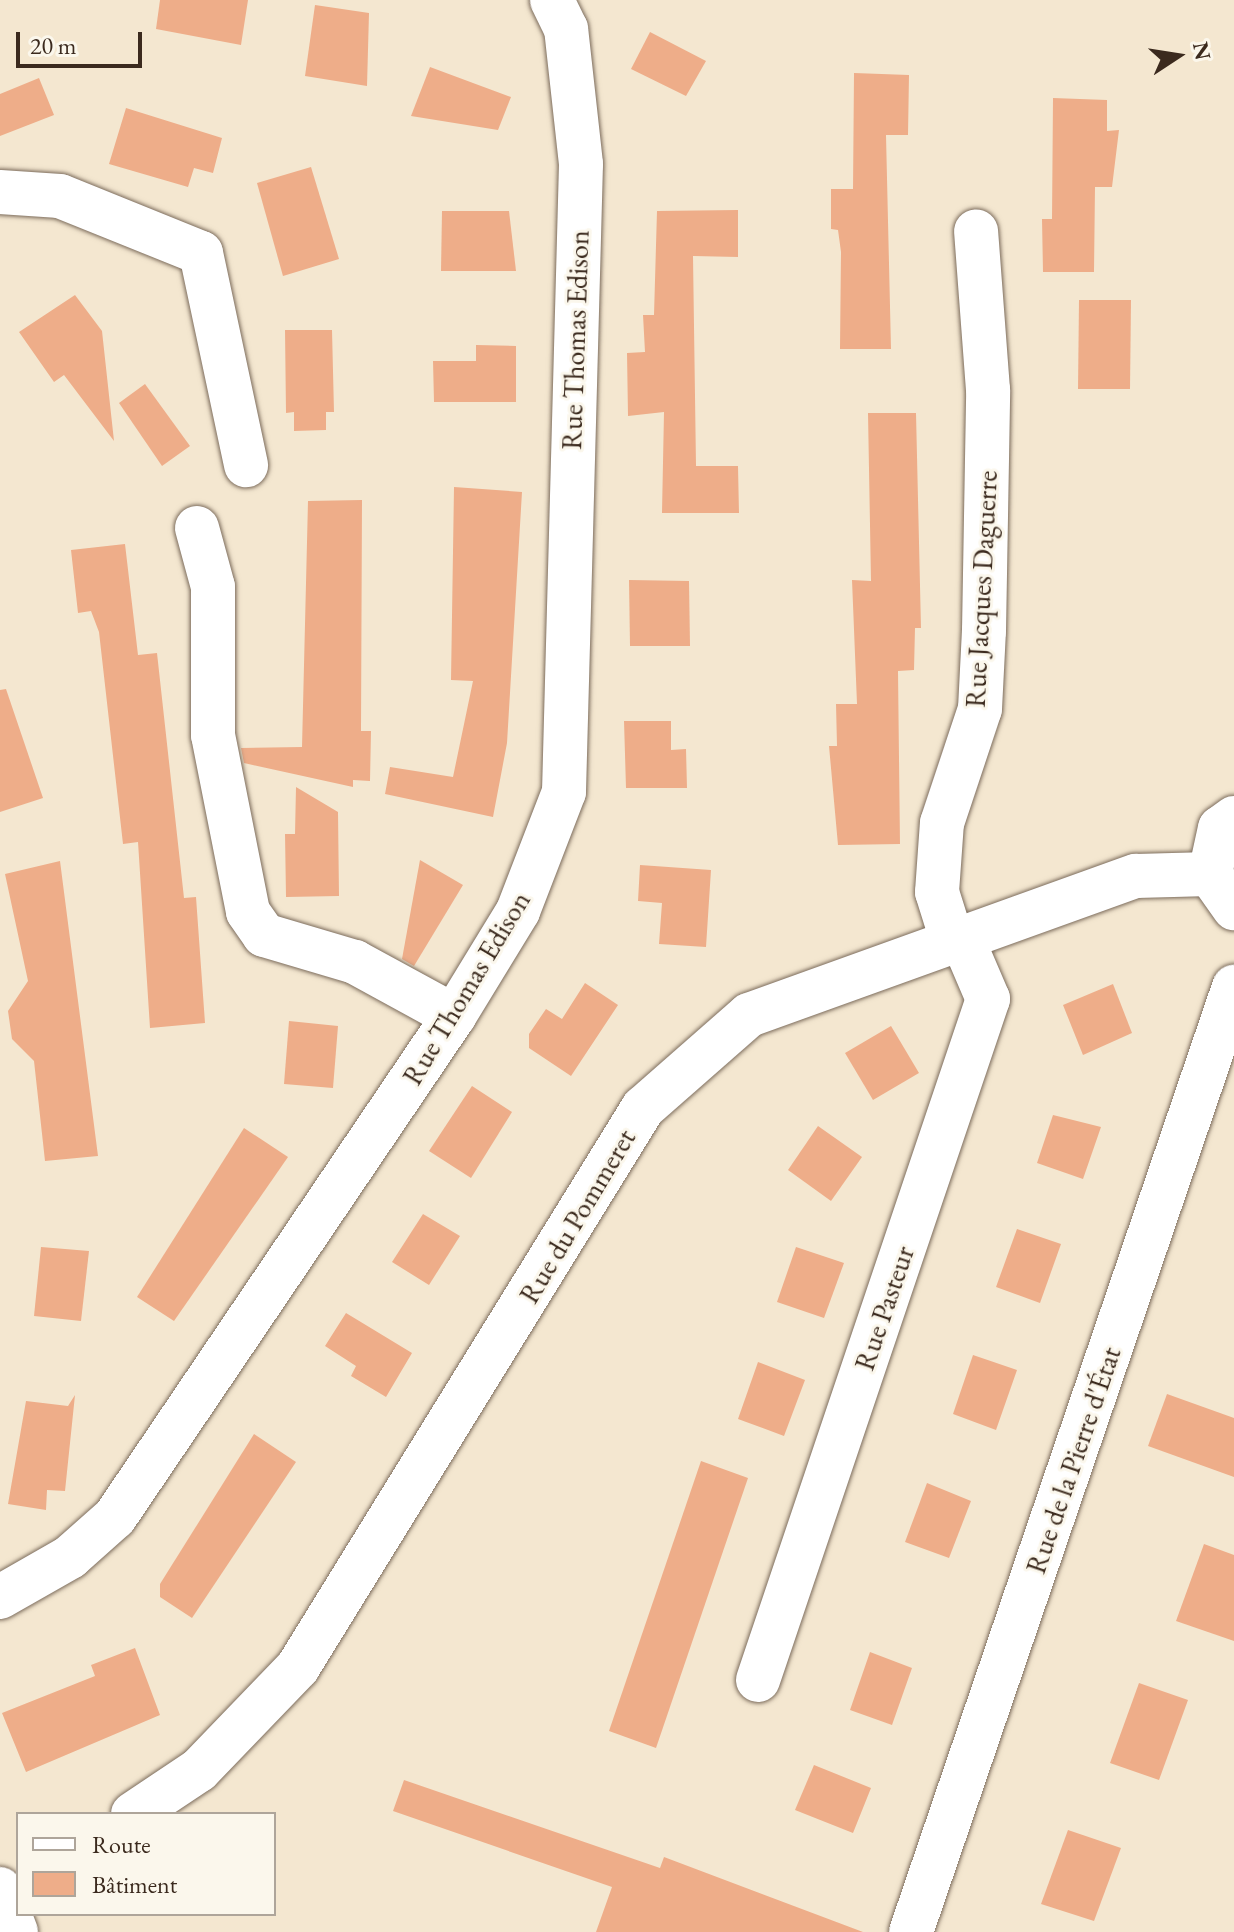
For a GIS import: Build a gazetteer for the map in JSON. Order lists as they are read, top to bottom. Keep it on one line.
{"streets":{"street":["Rue Thomas Edison","Rue Jacques Daguerre","Rue du Pommeret","Rue Pasteur","Rue de la Pierre d'État"]},"crossings":[["Rue Jacques Daguerre","Rue du Pommeret"],["Rue Jacques Daguerre","Rue Pasteur"],["Rue du Pommeret","Rue Pasteur"]],"legend":["Route","Bâtiment"],"scale_bar":"20 m","north":"right"}
